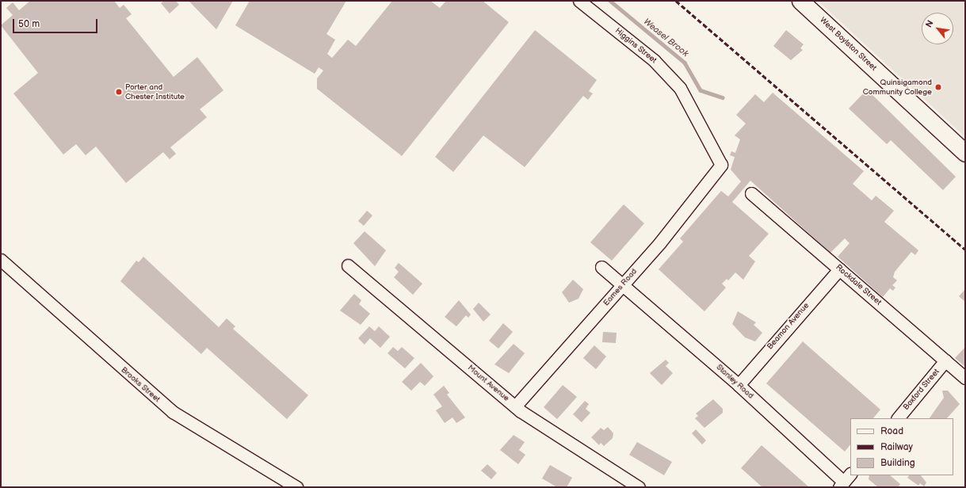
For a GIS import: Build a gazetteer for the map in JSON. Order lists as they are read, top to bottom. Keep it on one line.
{"streets":{"main road":["West Boylston Street"],"street":["Higgins Street","Rockdale Street","Eames Road","Beamon Avenue","Stanley Road","Mount Avenue","Brooks Street","Boxford Street"]},"crossings":[["Higgins Street","Eames Road"],["Rockdale Street","Beamon Avenue"],["Rockdale Street","Boxford Street"],["Eames Road","Stanley Road"],["Eames Road","Mount Avenue"],["Beamon Avenue","Stanley Road"]],"water":["Weasel Brook"],"places":["Quinsigamond Community College","Porter and Chester Institute"],"legend":["Road","Railway","Building"],"scale_bar":"50 m","north":"top left"}
